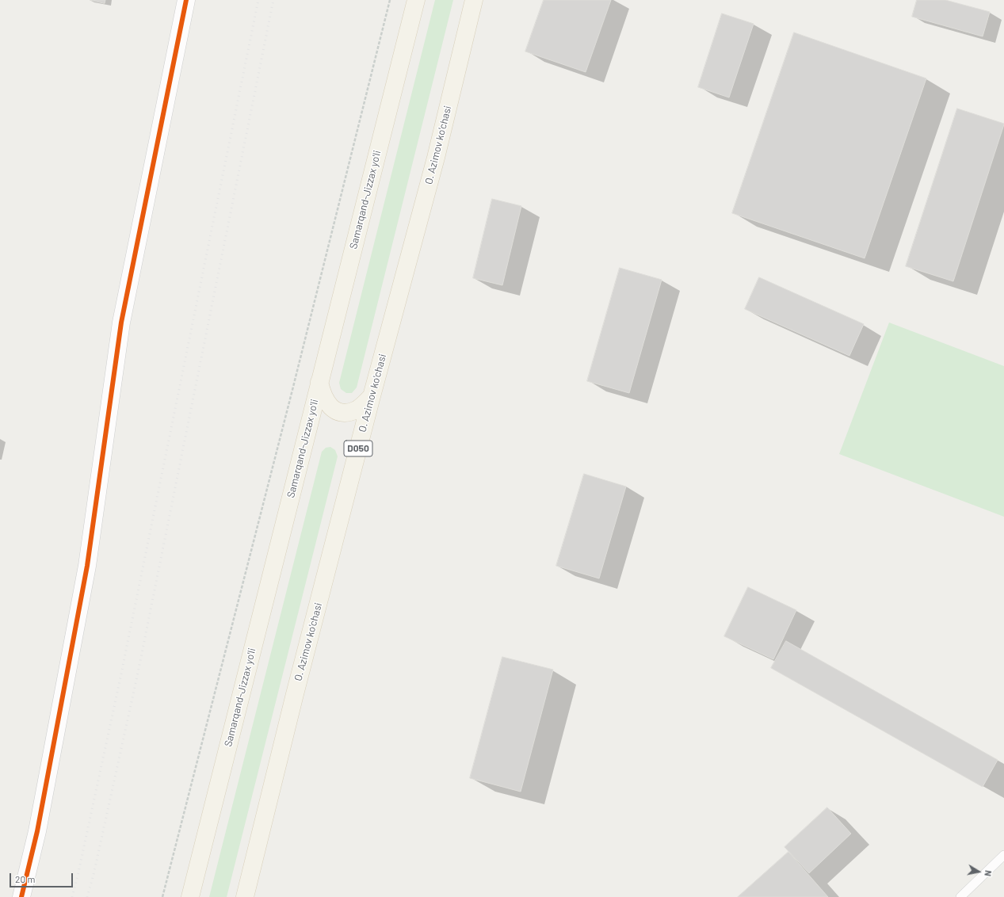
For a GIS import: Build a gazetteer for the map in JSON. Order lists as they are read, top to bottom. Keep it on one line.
{"streets":{"main road":["O. Azimov ko'chasi","Samarqand-Jizzax yo'li","D050"]},"scale_bar":"20 m","north":"right"}
